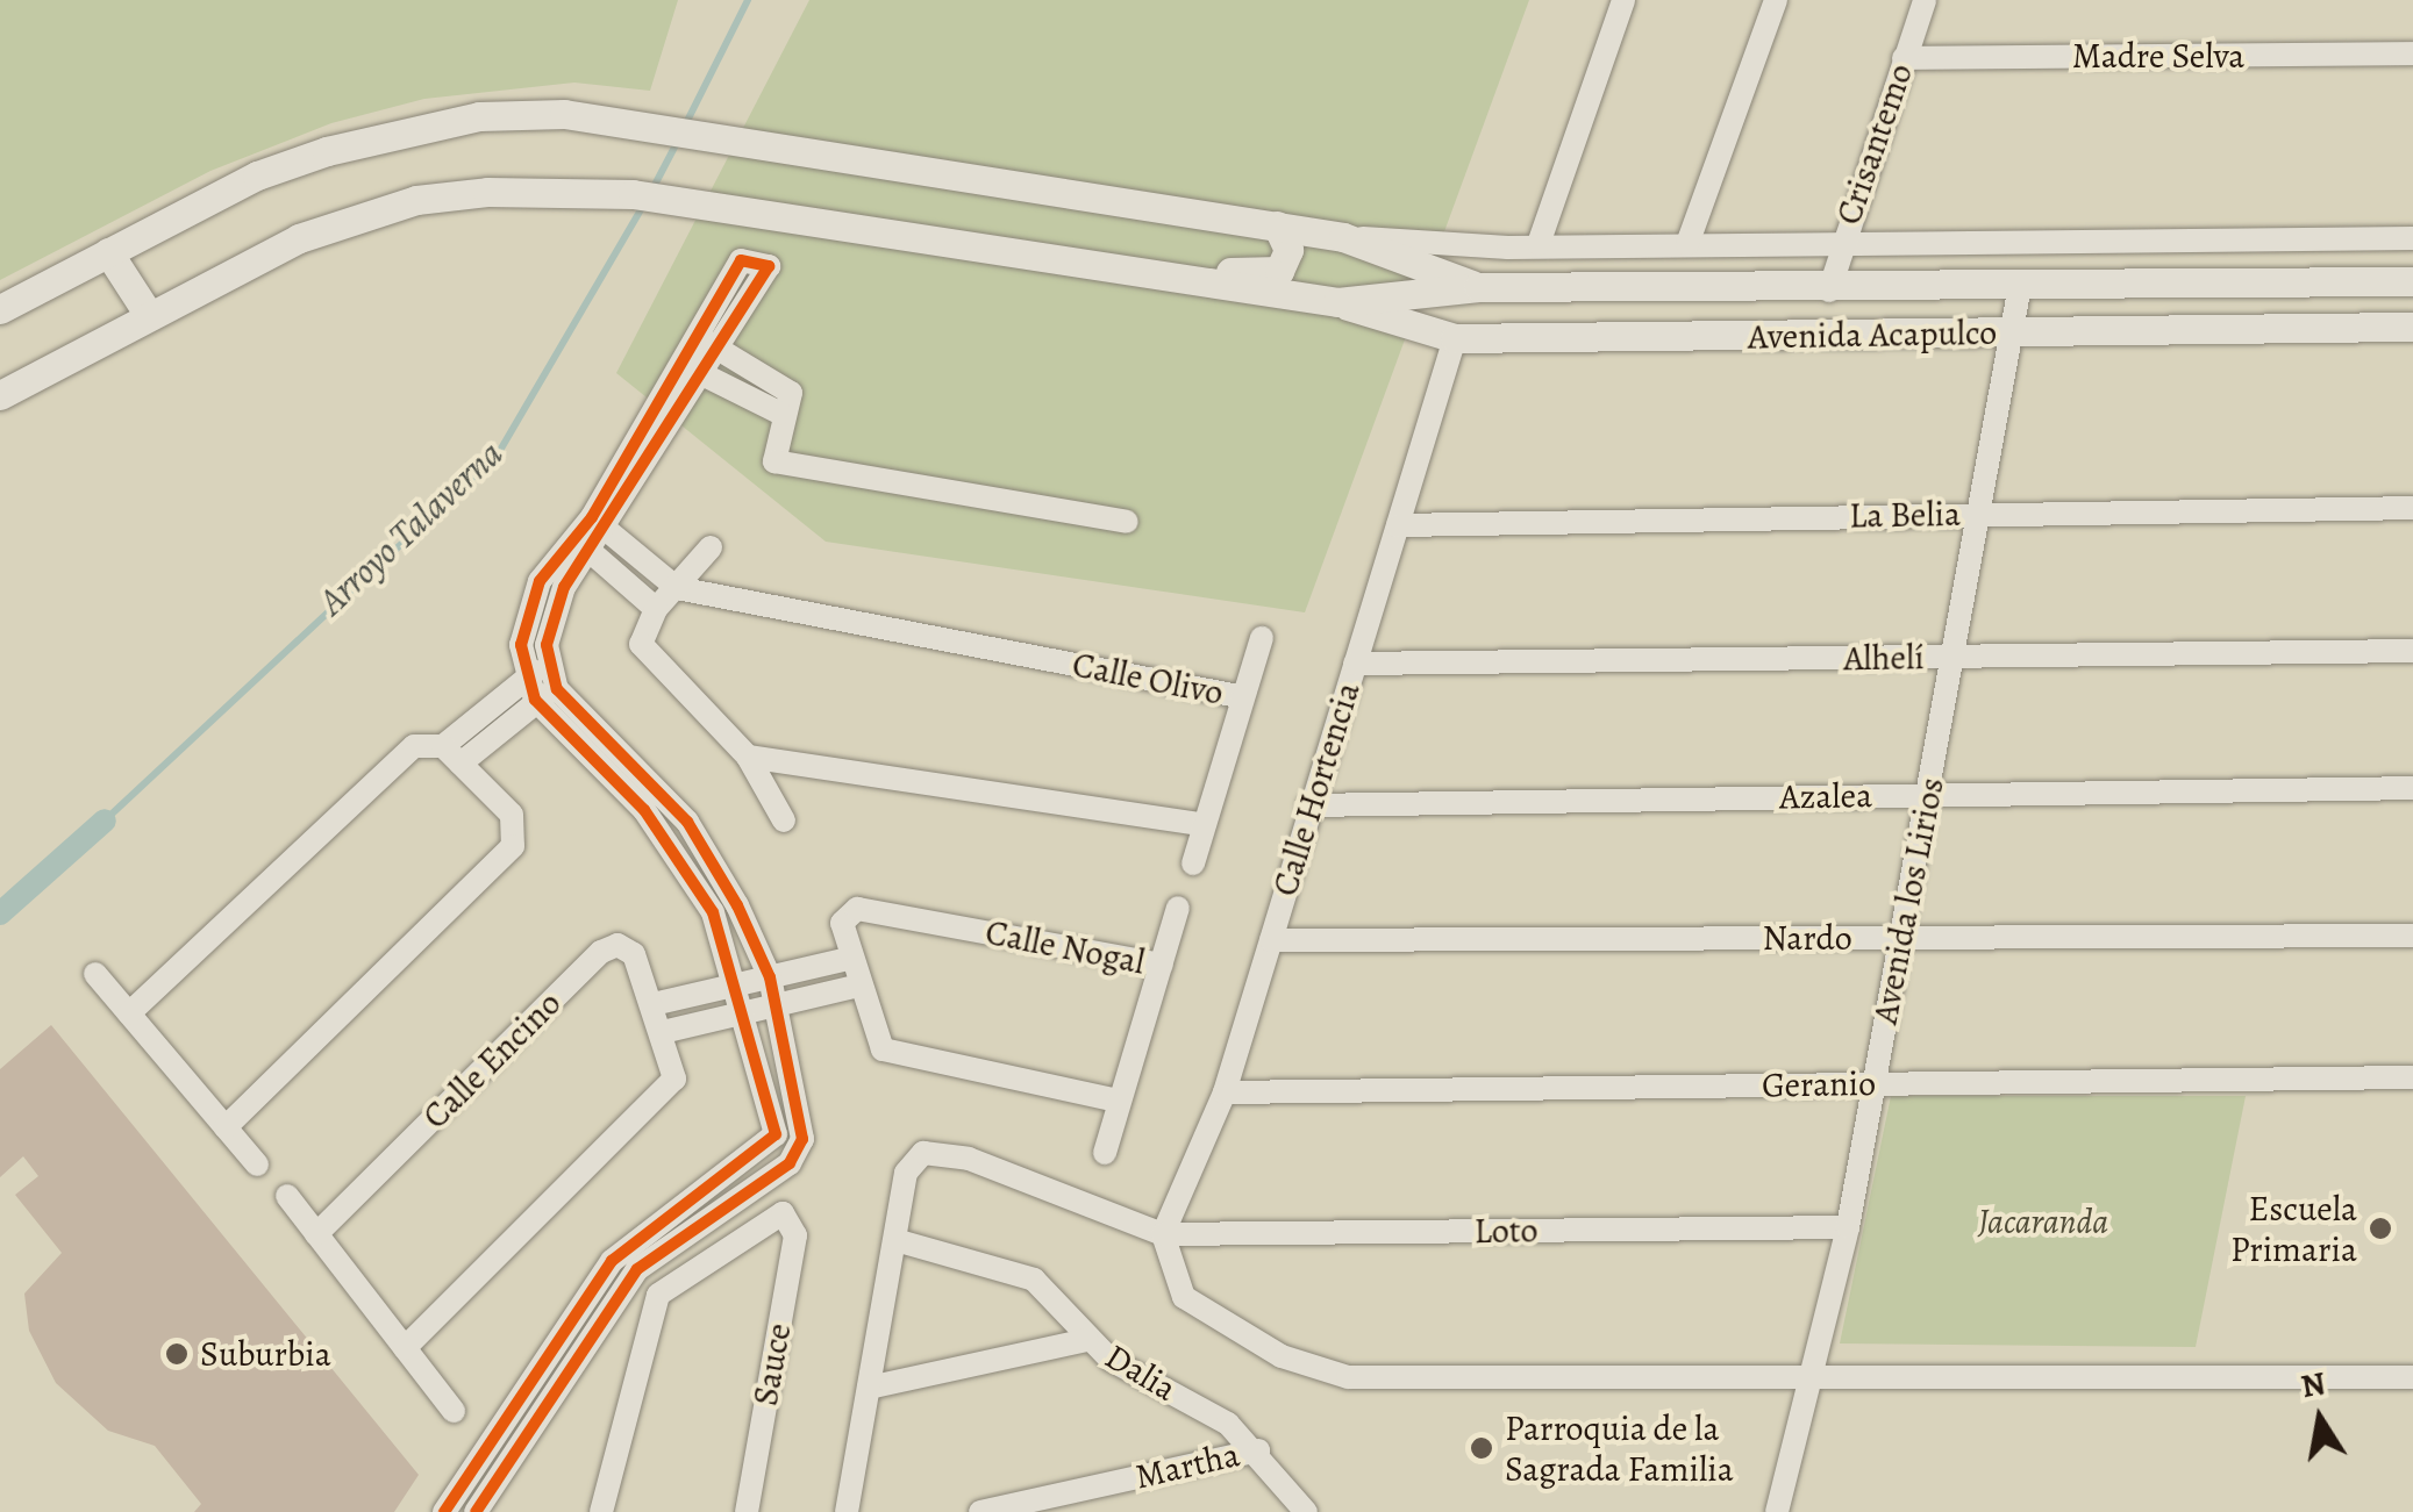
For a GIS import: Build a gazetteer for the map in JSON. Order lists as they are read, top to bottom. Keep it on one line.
{"streets":{"street":["Madre Selva","Crisantemo","Avenida Acapulco","La Belia","Alhelí","Calle Olivo","Calle Hortencia","Azalea","Avenida los Lirios","Nardo","Calle Nogal","Calle Encino","Geranio","Loto","Sauce","Dalia","Martha"]},"crossings":[["Madre Selva","Crisantemo"],["Crisantemo","Avenida Acapulco"],["Avenida Acapulco","Calle Hortencia"],["Avenida Acapulco","Avenida los Lirios"],["La Belia","Calle Hortencia"],["La Belia","Avenida los Lirios"],["Alhelí","Calle Hortencia"],["Alhelí","Avenida los Lirios"],["Calle Hortencia","Azalea"],["Calle Hortencia","Nardo"],["Calle Hortencia","Geranio"],["Calle Hortencia","Loto"],["Azalea","Avenida los Lirios"],["Avenida los Lirios","Nardo"],["Avenida los Lirios","Geranio"],["Avenida los Lirios","Loto"],["Dalia","Martha"]],"water":["Arroyo Talaverna"],"parks":["Jacaranda"],"places":["Escuela Primaria","Suburbia","Parroquia de la Sagrada Familia"],"north":"top"}
